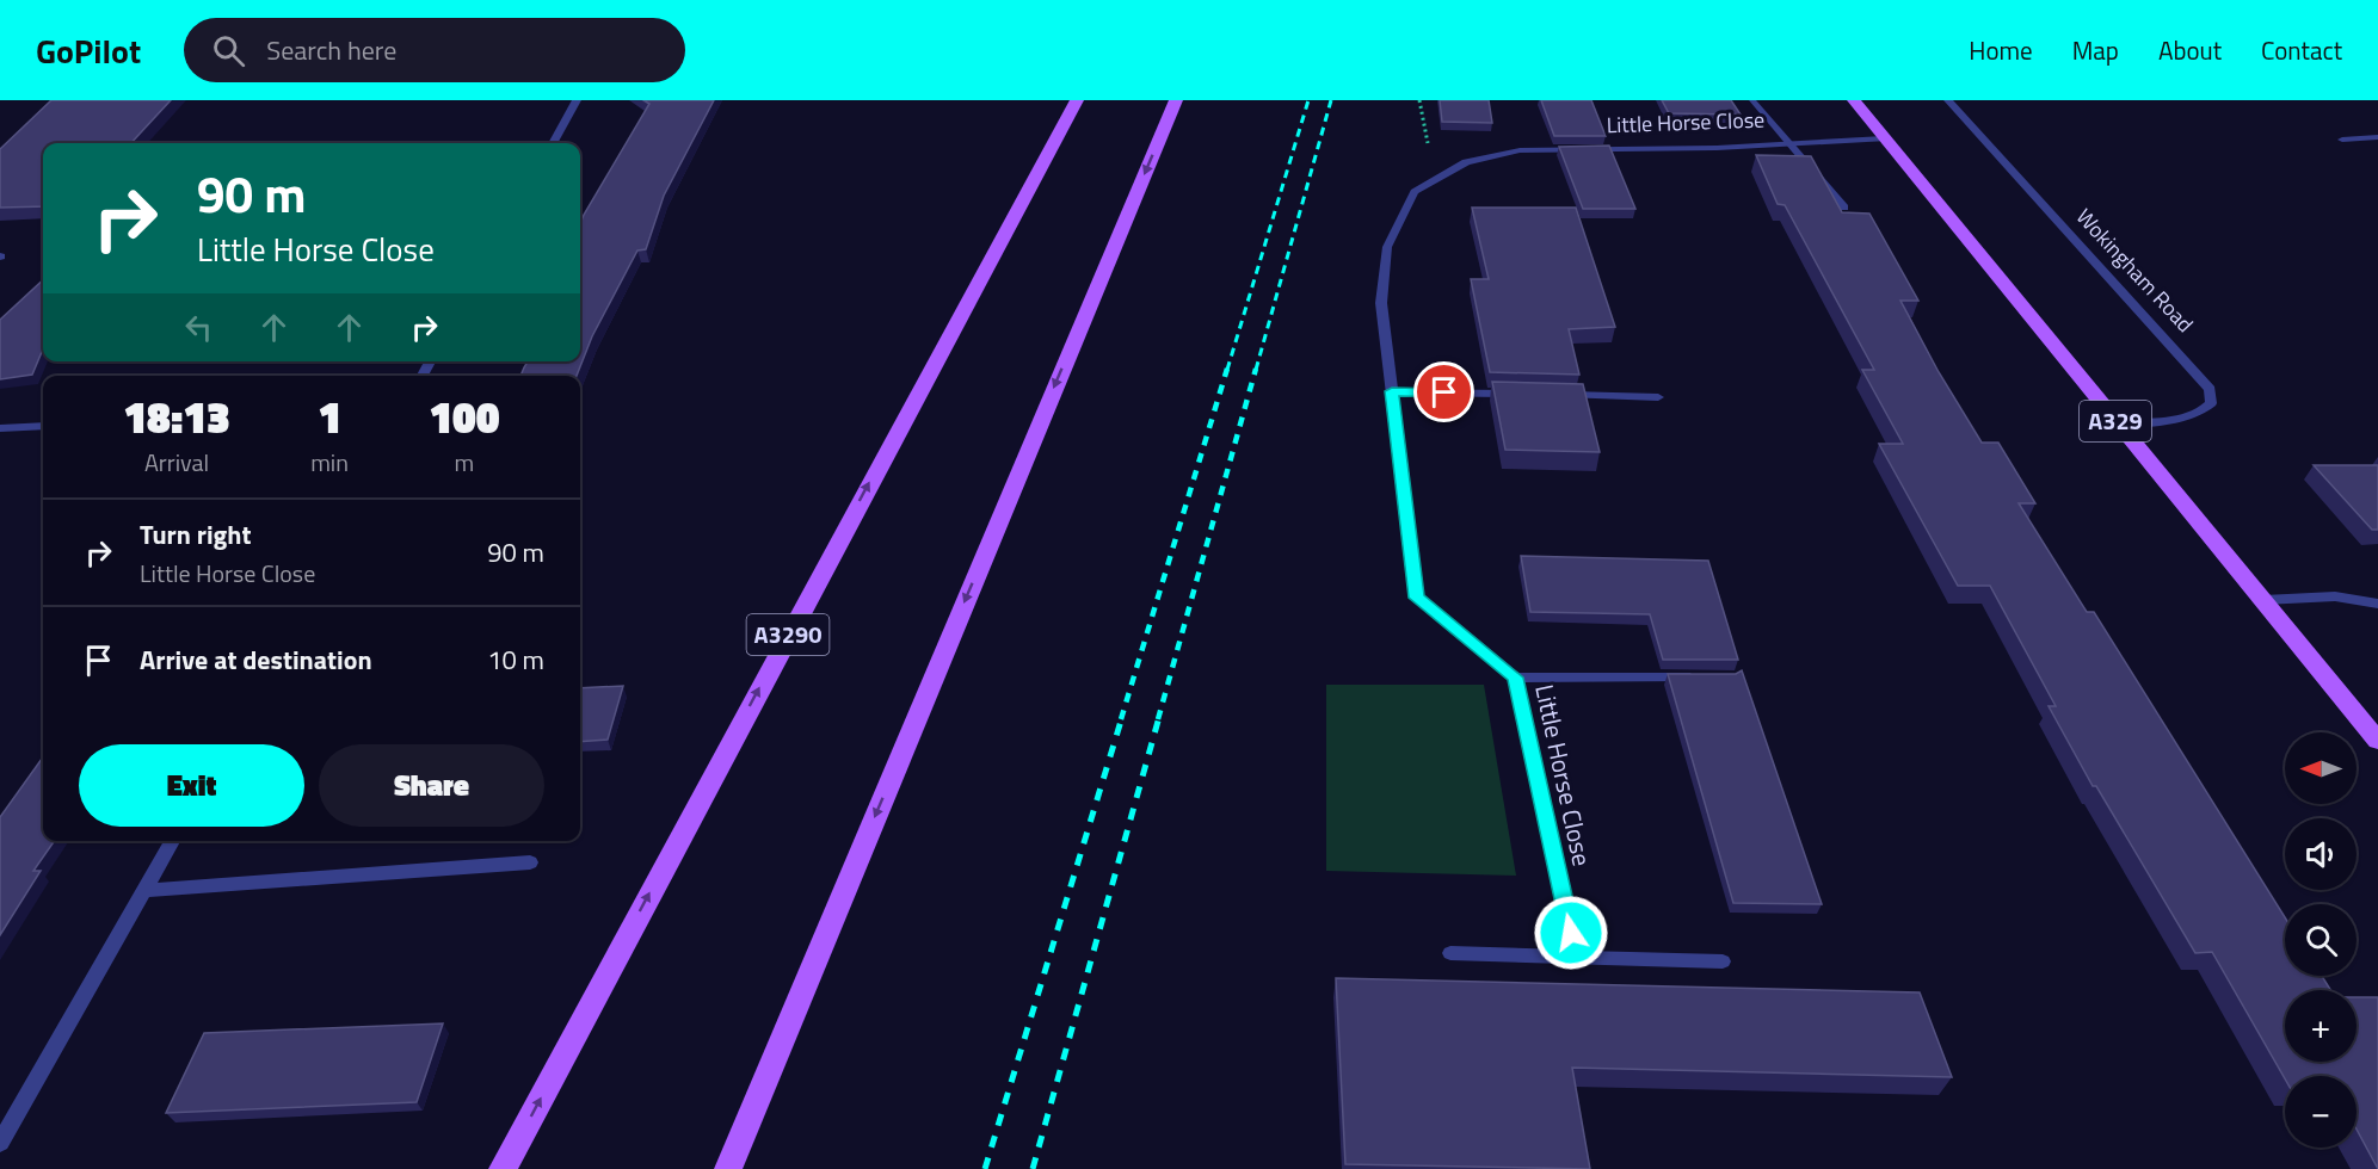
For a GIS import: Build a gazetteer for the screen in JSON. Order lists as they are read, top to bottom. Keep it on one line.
{"streets":{"main road":["A329","A3290"],"street":["Little Horse Close","Wokingham Road"]},"crossings":[["Little Horse Close","A329"],["Wokingham Road","A329"]],"north":"left","page":{"header":"GoPilot","search":"Search here","nav":["Home","Map","About","Contact"],"turn":["90 m","Little Horse Close"],"eta":["18:13","Arrival","1","min","100","m"],"list":[{"name":"Turn right","note":"Little Horse Close","value":"90 m"},{"name":"Arrive at destination","value":"10 m"}],"buttons":["Exit","Share"],"map_buttons":["+","−"]}}
